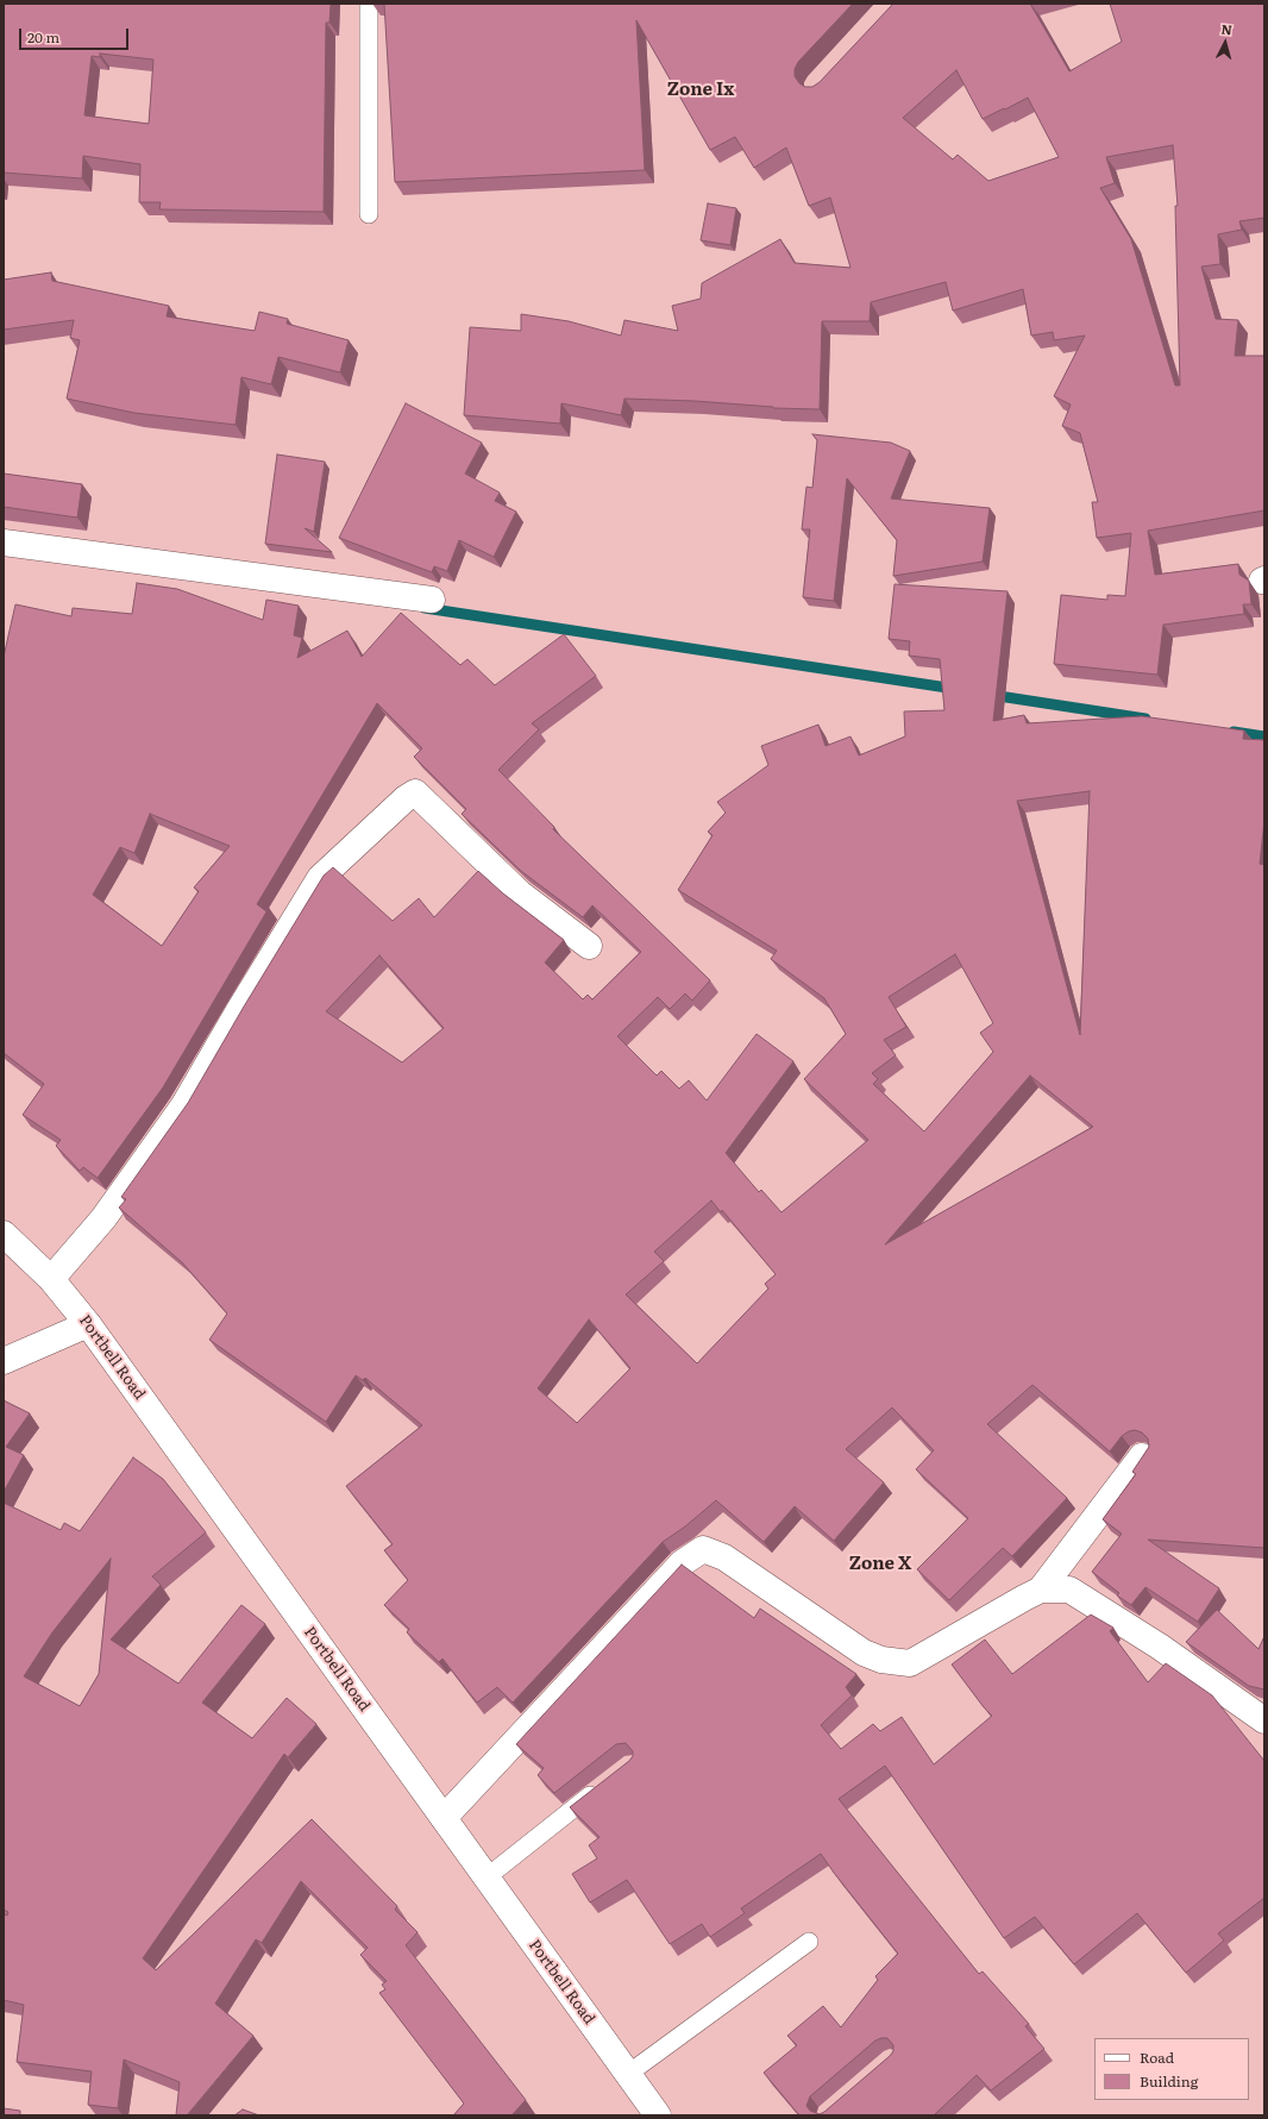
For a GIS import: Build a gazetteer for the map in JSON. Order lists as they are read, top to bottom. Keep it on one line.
{"streets":{"street":["Portbell Road"]},"districts":["Zone Ix","Zone X"],"legend":["Road","Building"],"scale_bar":"20 m","north":"top"}
